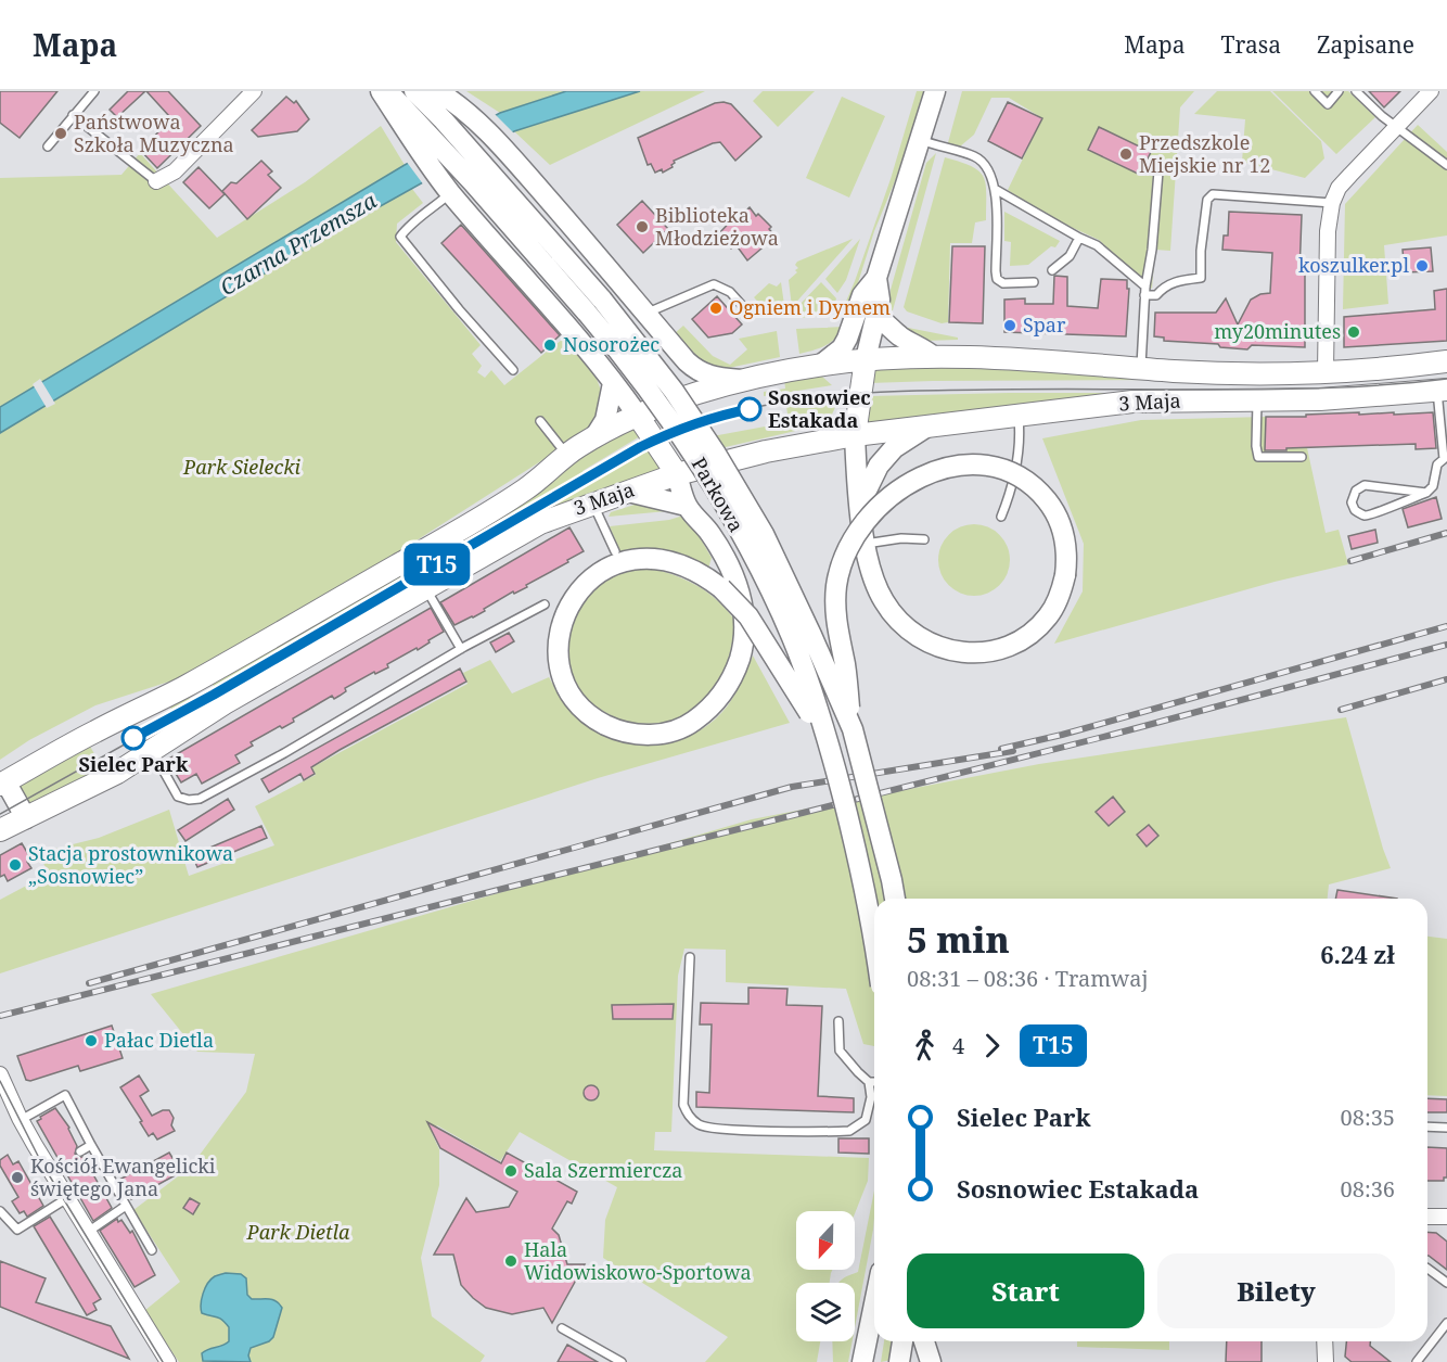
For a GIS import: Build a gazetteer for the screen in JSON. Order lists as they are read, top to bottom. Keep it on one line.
{"streets":{"main road":["3 Maja"],"street":["Parkowa"]},"water":["Czarna Przemsza"],"parks":["Park Sielecki","Park Dietla"],"places":["Państwowa Szkoła Muzyczna","Przedszkole Miejskie nr 12","Biblioteka Młodzieżowa","koszulker.pl","Ogniem i Dymem","Spar","my20minutes","Nosorożec","Sosnowiec Estakada","Sielec Park","Stacja prostownikowa „Sosnowiec”","Pałac Dietla","Sala Szermiercza","Kościół Ewangelicki świętego Jana","Hala Widowiskowo-Sportowa"],"lines":["tram line T15"],"north":"bottom","page":{"header":"Mapa","nav":["Mapa","Trasa","Zapisane"],"on_map":"T15","heading":["5 min","08:31 – 08:36 · Tramwaj","6.24 zł"],"legs":["4","T15"],"list":[{"name":"Sielec Park","value":"08:35"},{"name":"Sosnowiec Estakada","value":"08:36"}],"buttons":["Start","Bilety"]}}
